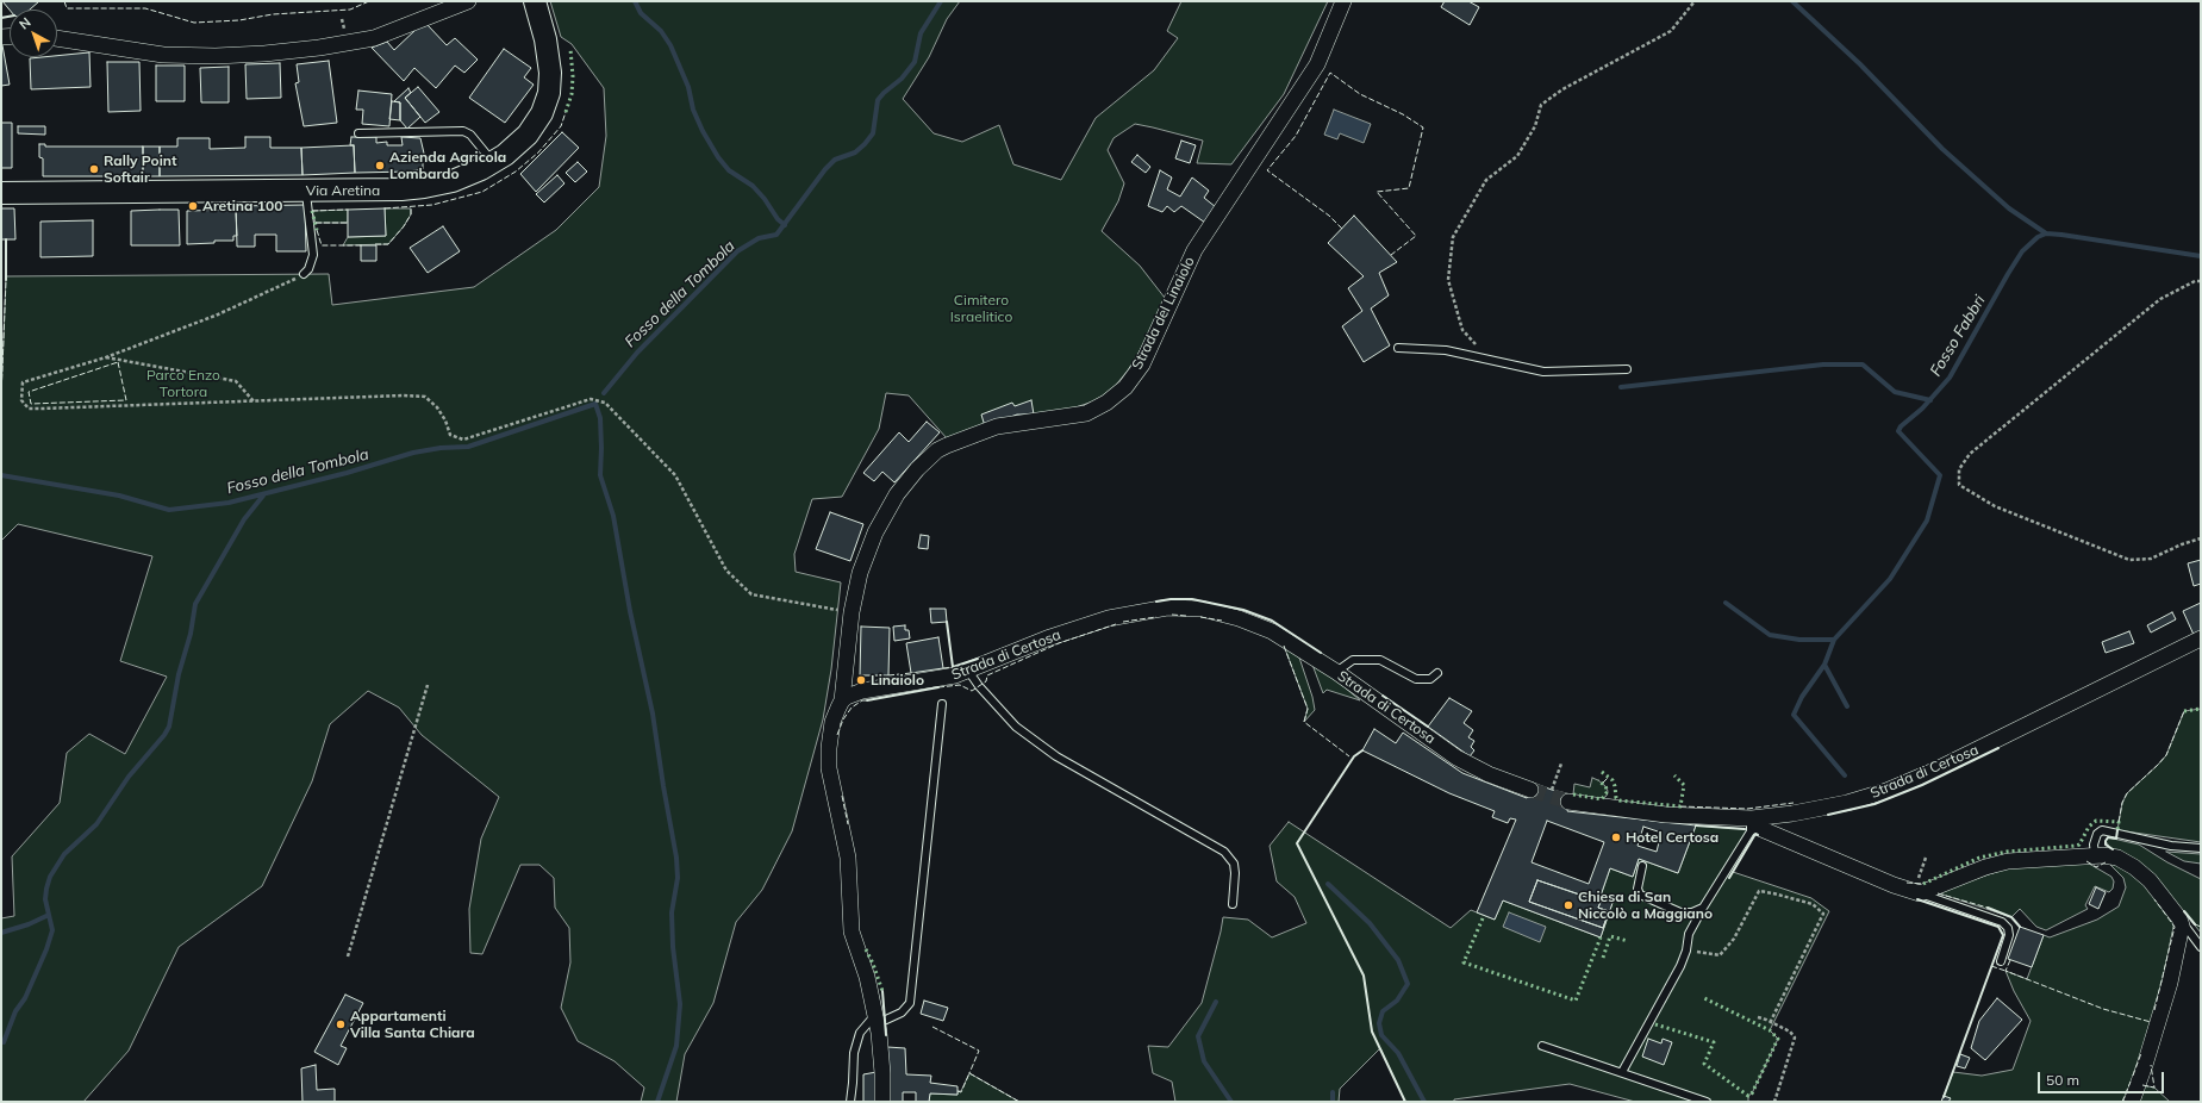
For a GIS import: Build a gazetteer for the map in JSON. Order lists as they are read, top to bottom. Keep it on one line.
{"streets":{"main road":["Via Aretina"],"street":["Strada del Linaiolo","Strada di Certosa"]},"crossings":[["Strada del Linaiolo","Strada di Certosa"]],"water":["Fosso della Tombola","Fosso Fabbri"],"parks":["Cimitero Israelitico","Parco Enzo Tortora"],"places":["Azienda Agricola Lombardo","Rally Point Softair","Aretina 100","Linaiolo","Hotel Certosa","Chiesa di San Niccolò a Maggiano","Appartamenti Villa Santa Chiara"],"scale_bar":"50 m","north":"top left"}
